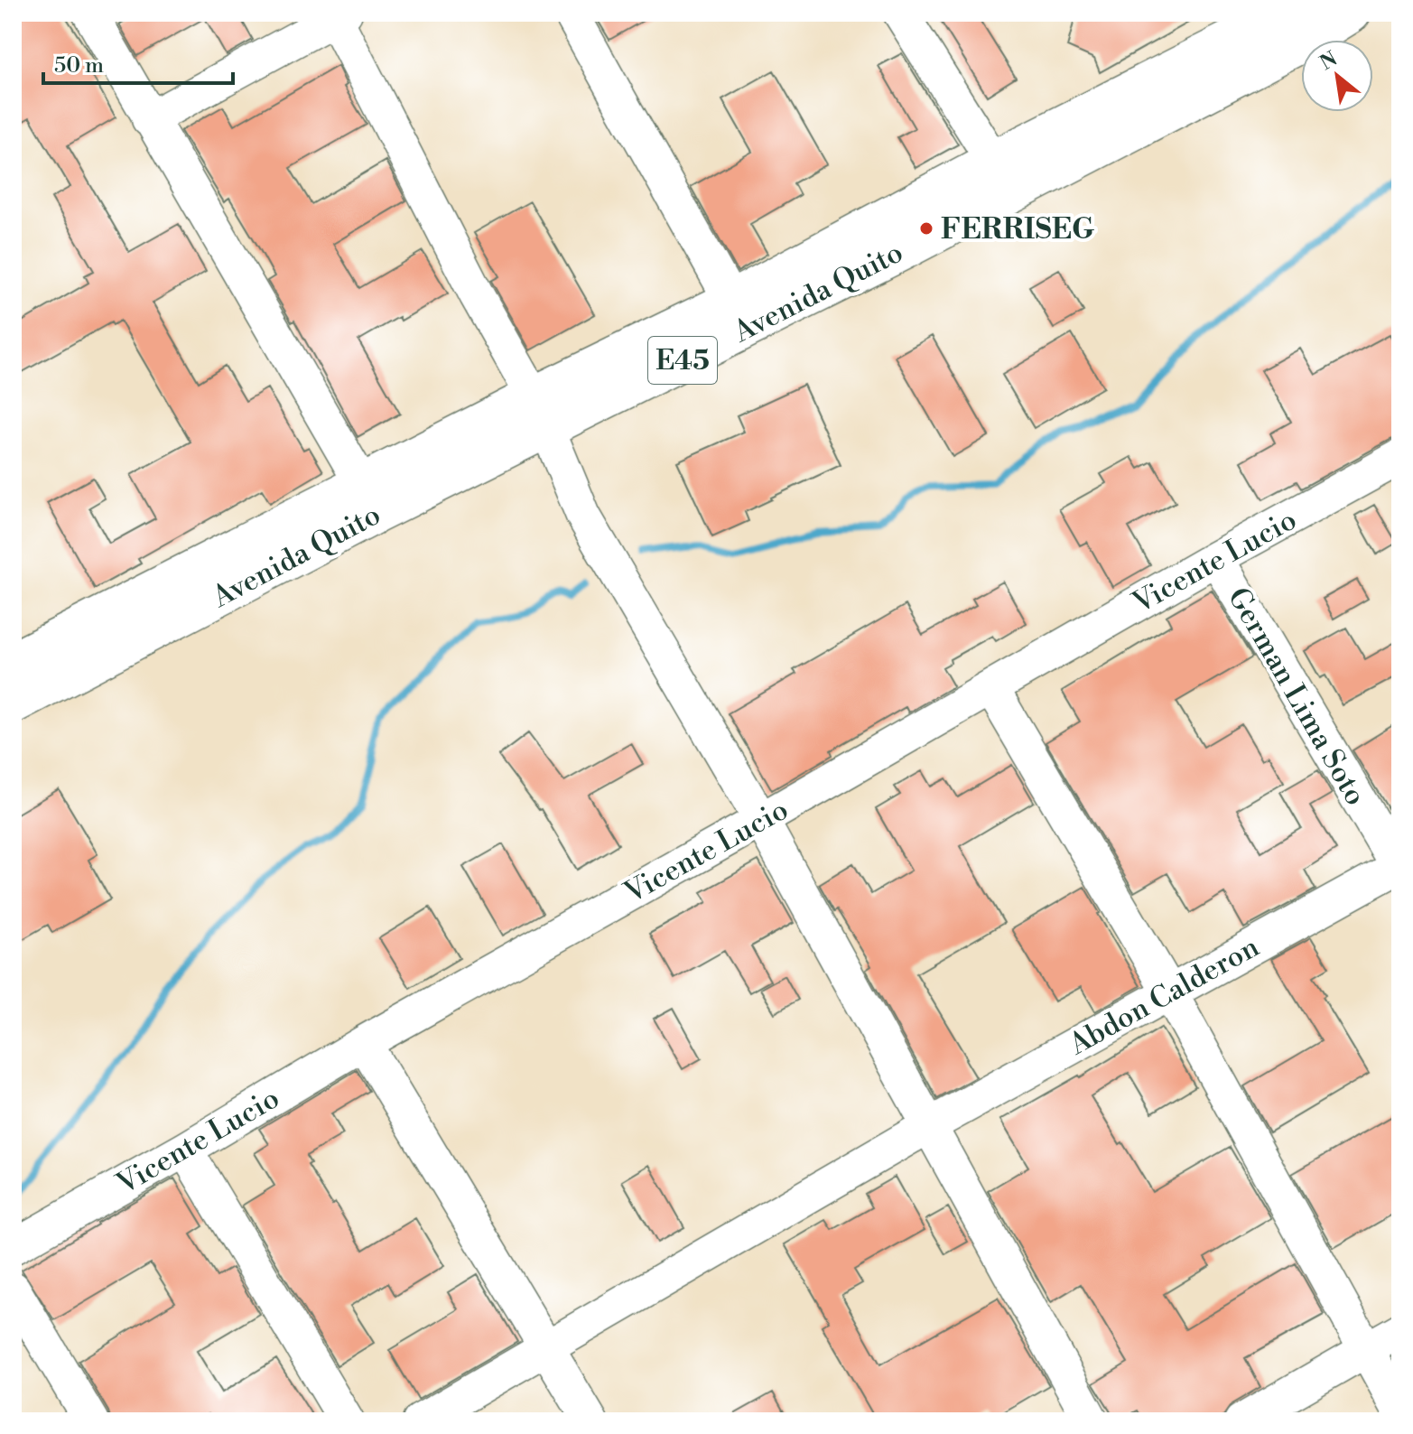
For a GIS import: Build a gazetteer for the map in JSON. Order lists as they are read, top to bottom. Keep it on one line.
{"streets":{"highway":["Avenida Quito","E45"],"street":["Vicente Lucio","German Lima Soto","Abdon Calderon"]},"crossings":[["Vicente Lucio","German Lima Soto"],["German Lima Soto","Abdon Calderon"]],"places":["FERRISEG"],"scale_bar":"50 m","north":"top left"}
